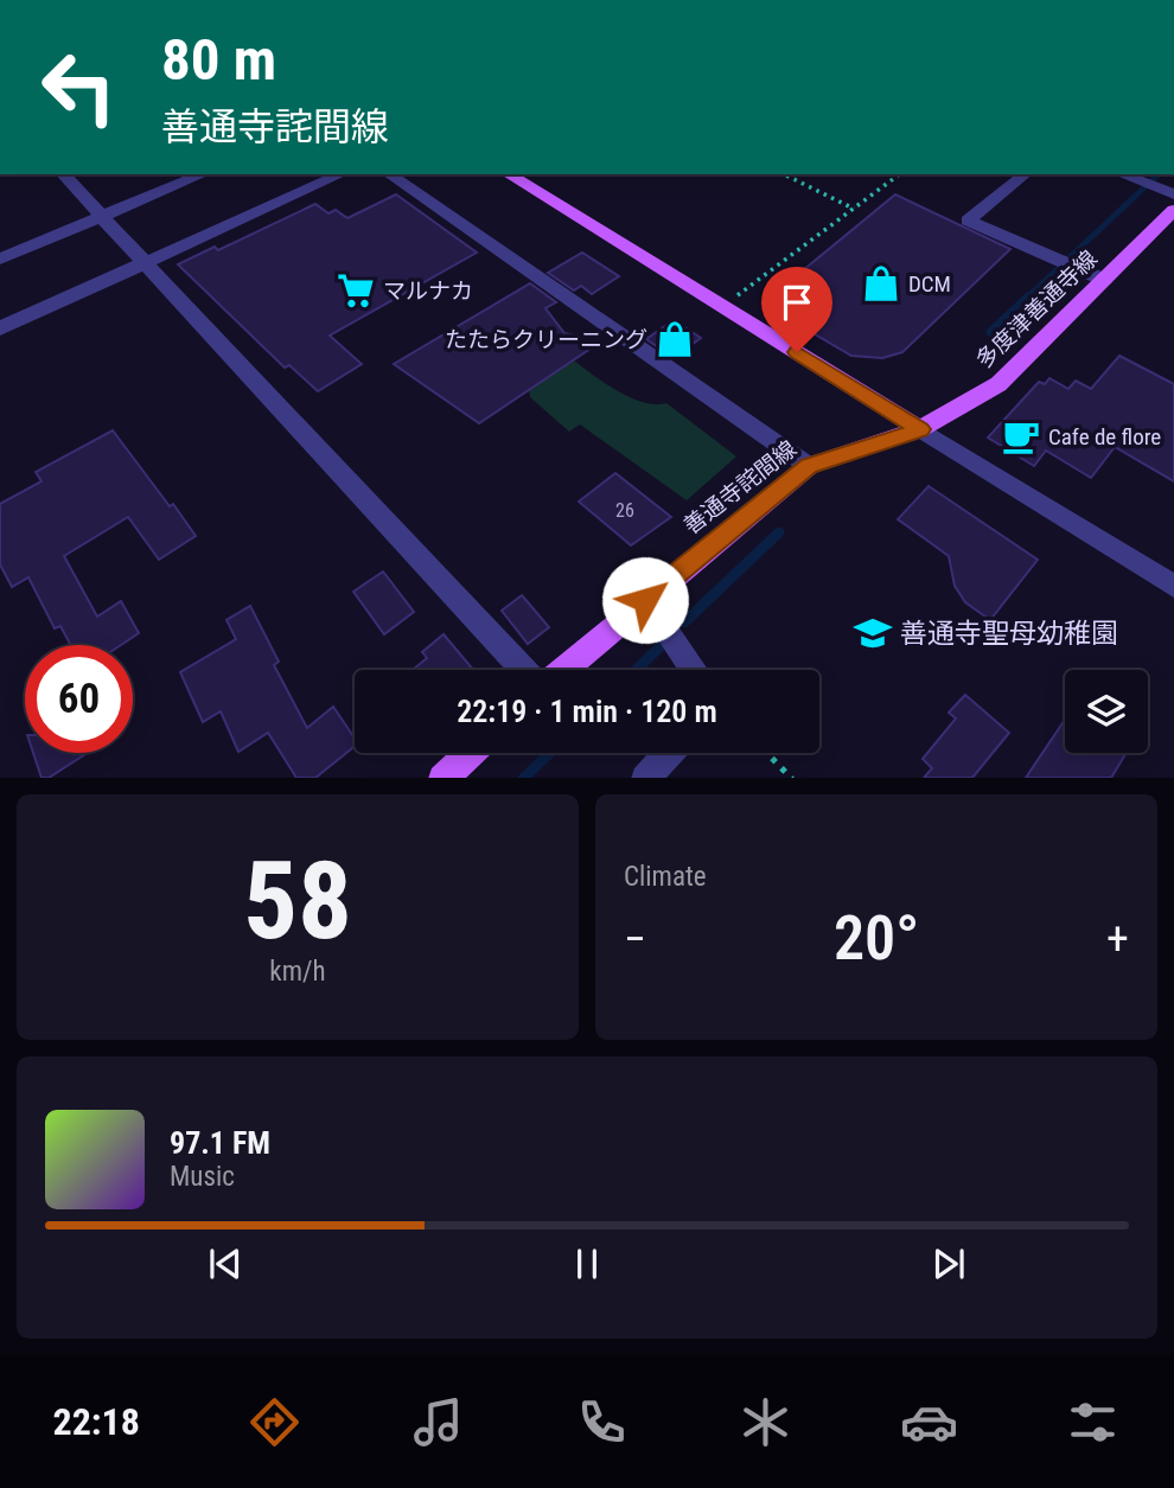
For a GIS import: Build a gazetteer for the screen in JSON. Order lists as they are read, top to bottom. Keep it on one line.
{"streets":{"main road":["多度津善通寺線","善通寺詫間線"]},"crossings":[["多度津善通寺線","善通寺詫間線"]],"places":{"shop":["DCM","たたらクリーニング"],"supermarket":["マルナカ"],"cafe":["Cafe de flore"],"school or university":["善通寺聖母幼稚園"]},"house_numbers":["26"],"page":{"turn":["80 m","善通寺詫間線"],"limit":"60","trip":"22:19 · 1 min · 120 m","tile":[["58","km/h"],"Climate"],"heat":["−","20°","+"],"song":["97.1 FM","Music"],"tabs":"22:18"}}
